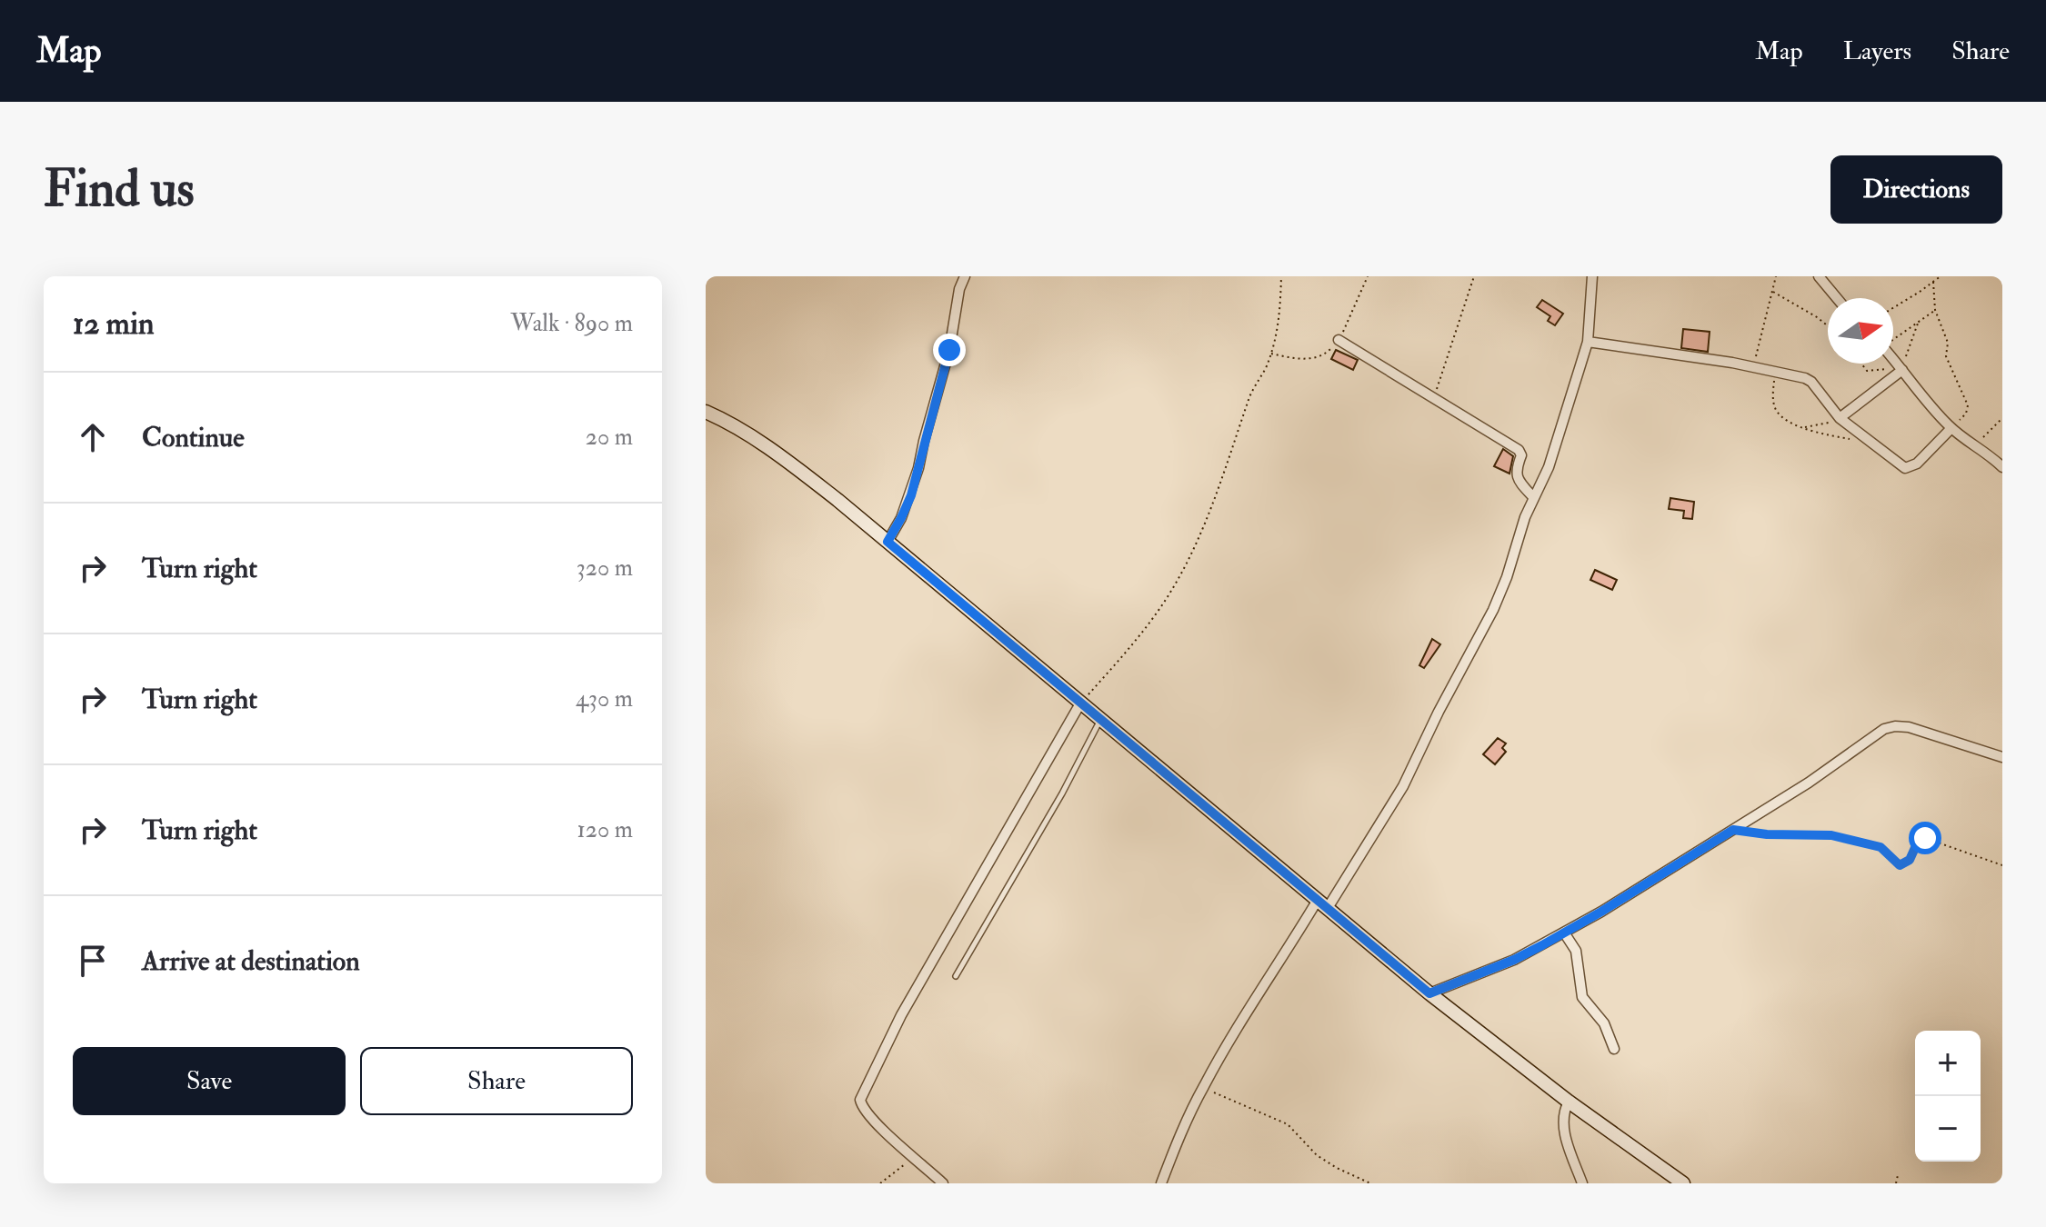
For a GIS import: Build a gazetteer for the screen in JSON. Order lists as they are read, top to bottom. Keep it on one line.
{"north":"right","page":{"header":"Map","nav":["Map","Layers","Share"],"buttons":["Directions",["Save","Share"]],"title":"Find us","heading":["12 min","Walk · 890 m"],"list":[["Continue","20 m"],["Turn right","320 m"],["Turn right","430 m"],["Turn right","120 m"],"Arrive at destination"],"map_buttons":["+","−"]}}
